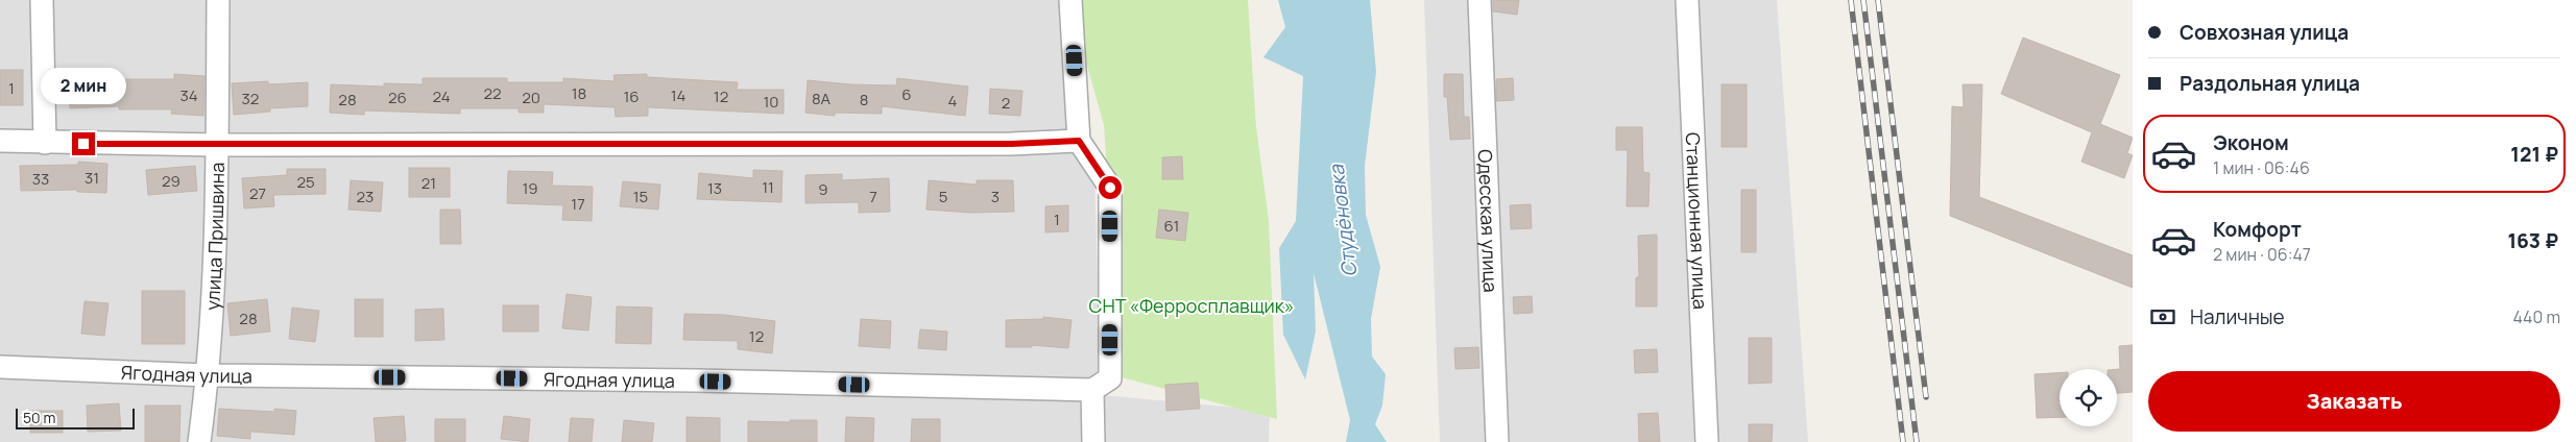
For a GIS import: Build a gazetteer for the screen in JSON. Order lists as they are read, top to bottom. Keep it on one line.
{"streets":{"street":["Одесская улица","Станционная улица","улица Пришвина","Ягодная улица"]},"crossings":[["улица Пришвина","Ягодная улица"]],"water":["Студёновка"],"parks":["СНТ «Ферросплавщик»"],"house_numbers":["1","22","18","6","34","14","24","16","12","26","20","32","8А","28","8","4","10","2","31","33","29","25","21","11","19","13","9","27","23","15","7","5","3","17","1","61","28","12"],"scale_bar":"50 m","page":{"banner":["Совхозная улица","Раздольная улица"],"bubble":"2 мин","list":[{"name":"Эконом","note":"1 мин · 06:46","value":"121 ₽"},{"name":"Комфорт","note":"2 мин · 06:47","value":"163 ₽"}],"pay":["Наличные","440 m"],"buttons":"Заказать","scale":"50 m"}}
